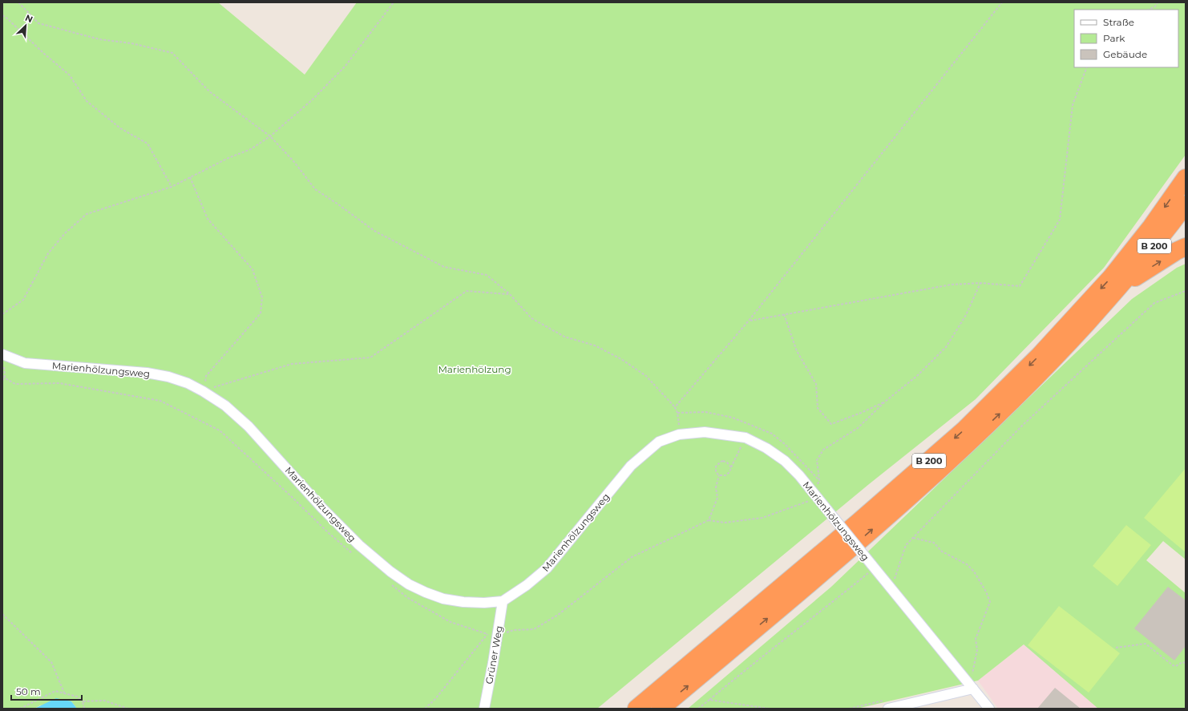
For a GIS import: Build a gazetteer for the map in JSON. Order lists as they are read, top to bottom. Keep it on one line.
{"streets":{"highway":["B 200"],"street":["Marienhölzungsweg","Grüner Weg"]},"crossings":[["Marienhölzungsweg","Grüner Weg"]],"parks":["Marienhölzung"],"legend":["Straße","Park","Gebäude"],"scale_bar":"50 m","north":"top right"}
